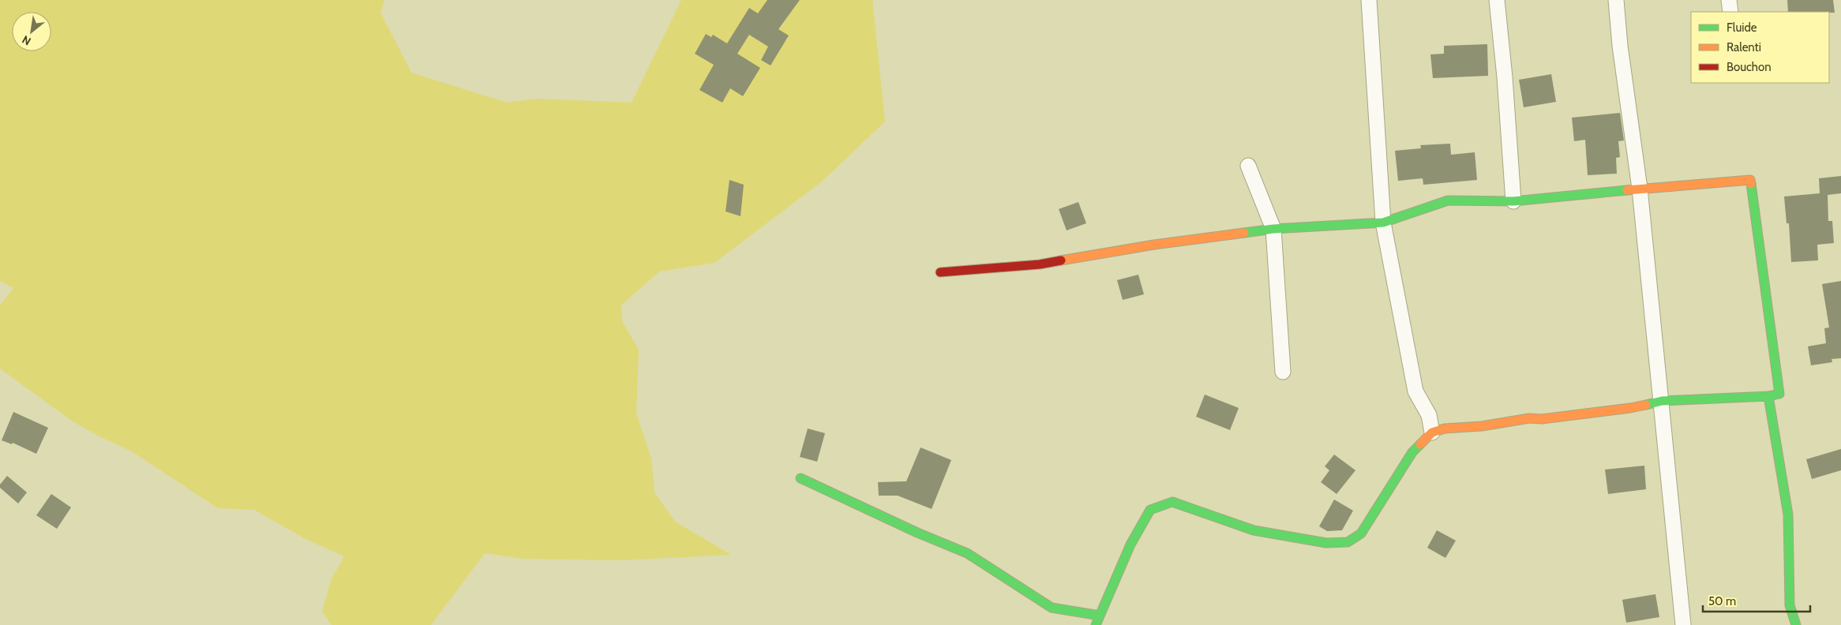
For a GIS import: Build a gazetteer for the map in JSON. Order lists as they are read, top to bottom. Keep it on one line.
{"legend":["Fluide","Ralenti","Bouchon"],"scale_bar":"50 m","north":"bottom left"}
